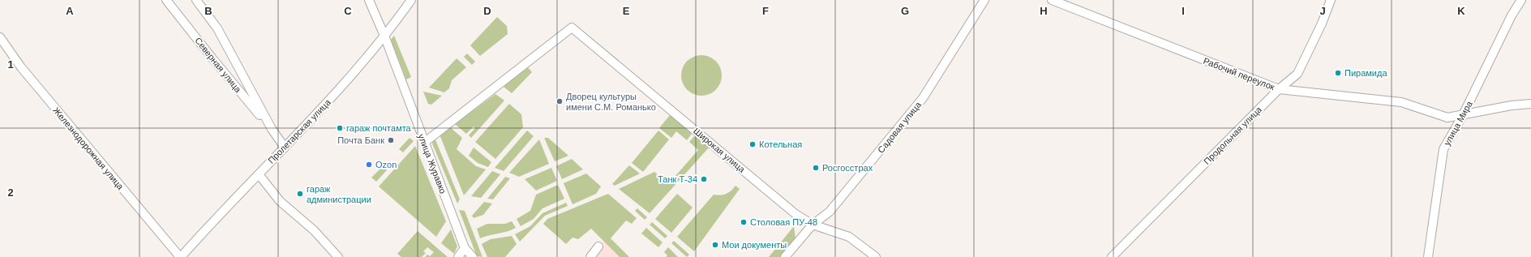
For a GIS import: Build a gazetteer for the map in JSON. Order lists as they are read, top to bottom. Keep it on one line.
{"streets":{"street":["Северная улица","Рабочий переулок","улица Мира","Садовая улица","Пролетарская улица","Продольная улица","Железнодорожная улица","Широкая улица","улица Журавко"]},"crossings":[["Северная улица","Пролетарская улица"],["Рабочий переулок","улица Мира"],["Рабочий переулок","Продольная улица"],["Садовая улица","Широкая улица"],["Пролетарская улица","Железнодорожная улица"],["Пролетарская улица","улица Журавко"],["Широкая улица","улица Журавко"]],"places":["Пирамида","Дворец культуры имени С.М. Романько","гараж почтамта","Почта Банк","Котельная","Ozon","Росгосстрах","Танк Т-34","гараж администрации","Столовая ПУ-48","Мои документы"],"grid":{"columns":["A","B","C","D","E","F","G","H","I","J","K"],"rows":["1","2"]}}
